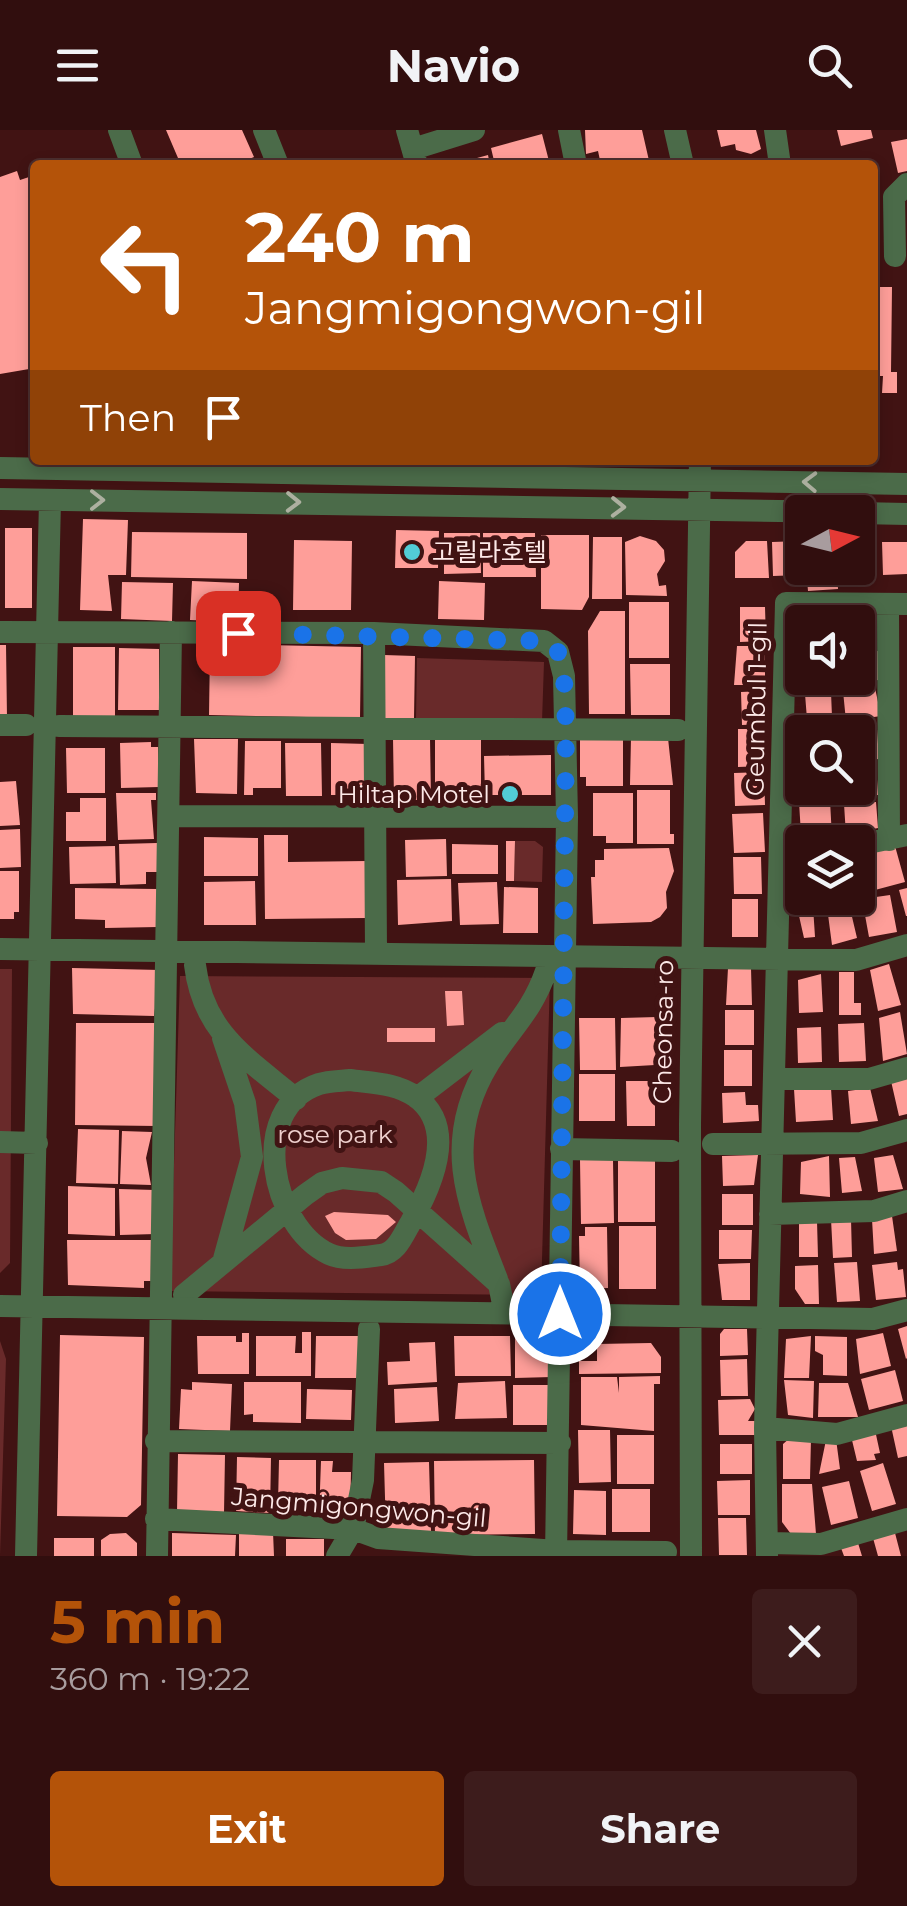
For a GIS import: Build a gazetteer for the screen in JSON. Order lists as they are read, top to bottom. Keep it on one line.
{"streets":{"street":["Geumbul 1-gil","Cheonsa-ro","Jangmigongwon-gil"]},"parks":["rose park"],"places":["고릴라호텔","Hiltap Motel"],"north":"right","page":{"header":"Navio","turn":["240 m","Jangmigongwon-gil"],"then":"Then","heading":["5 min","360 m · 19:22"],"buttons":["Exit","Share"]}}
